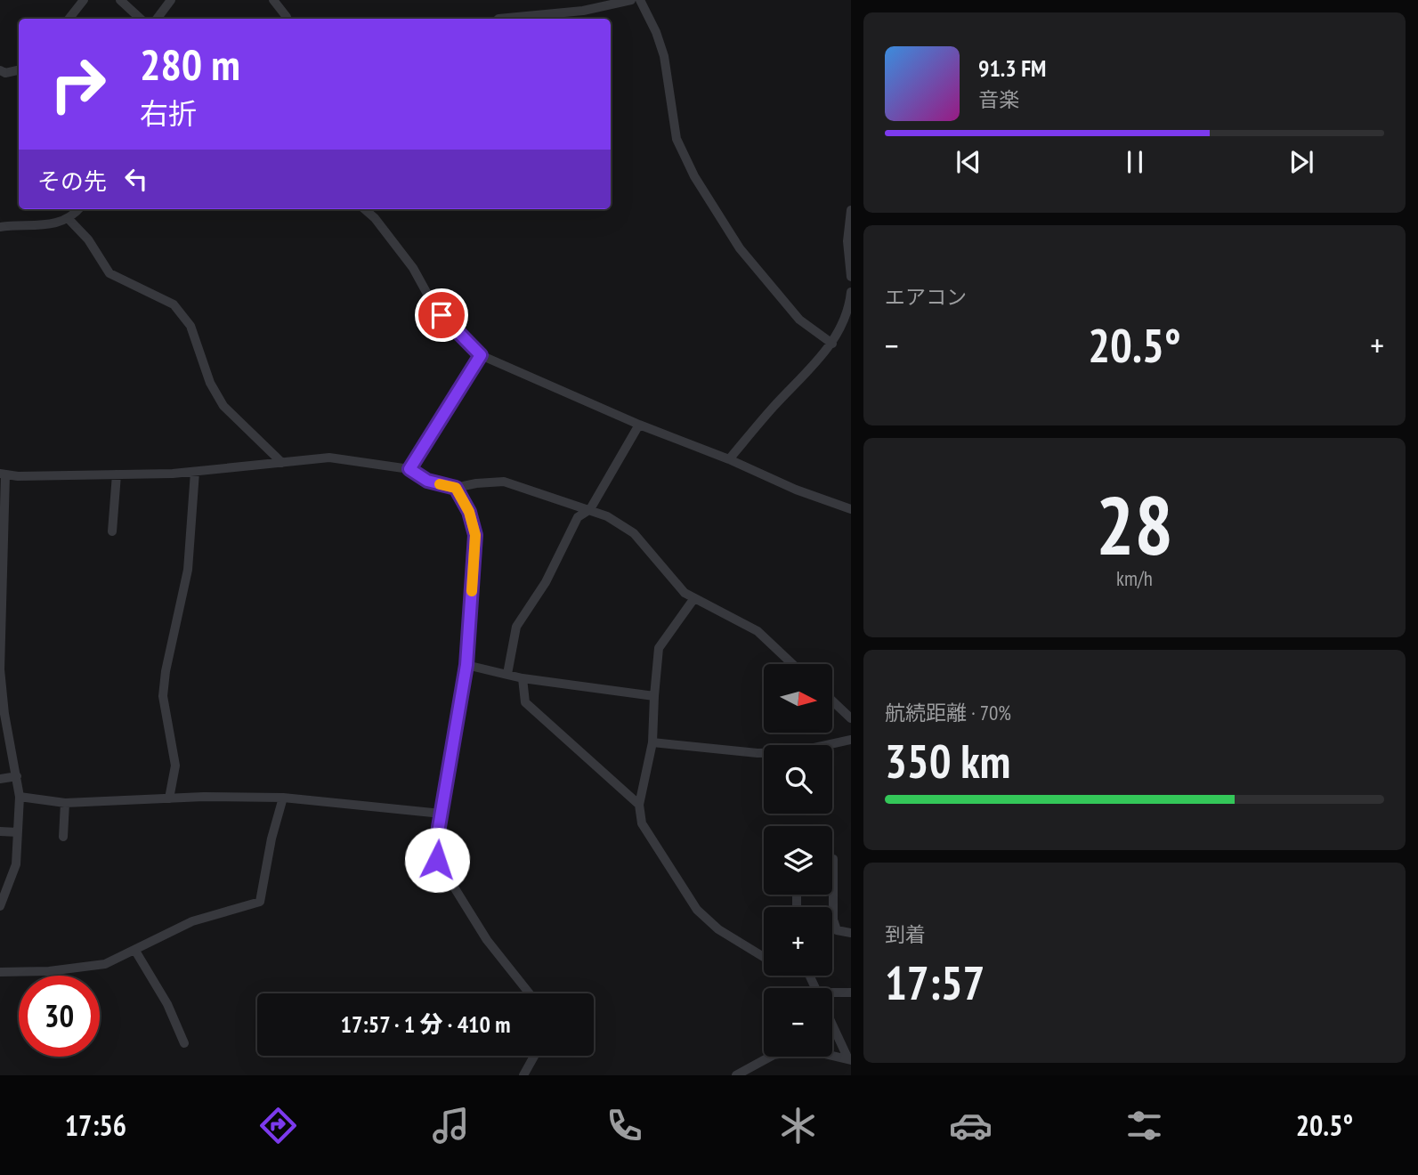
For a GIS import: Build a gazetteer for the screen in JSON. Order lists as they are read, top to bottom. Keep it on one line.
{"north":"right","page":{"turn":["280 m","右折"],"song":["91.3 FM","音楽"],"then":"その先","tile":["エアコン",["28","km/h"],["航続距離 · 70%","350 km"],["到着","17:57"]],"heat":["−","20.5°","+"],"map_buttons":["+","−"],"limit":"30","trip":"17:57 · 1 分 · 410 m","tabs":["17:56","20.5°"]}}
